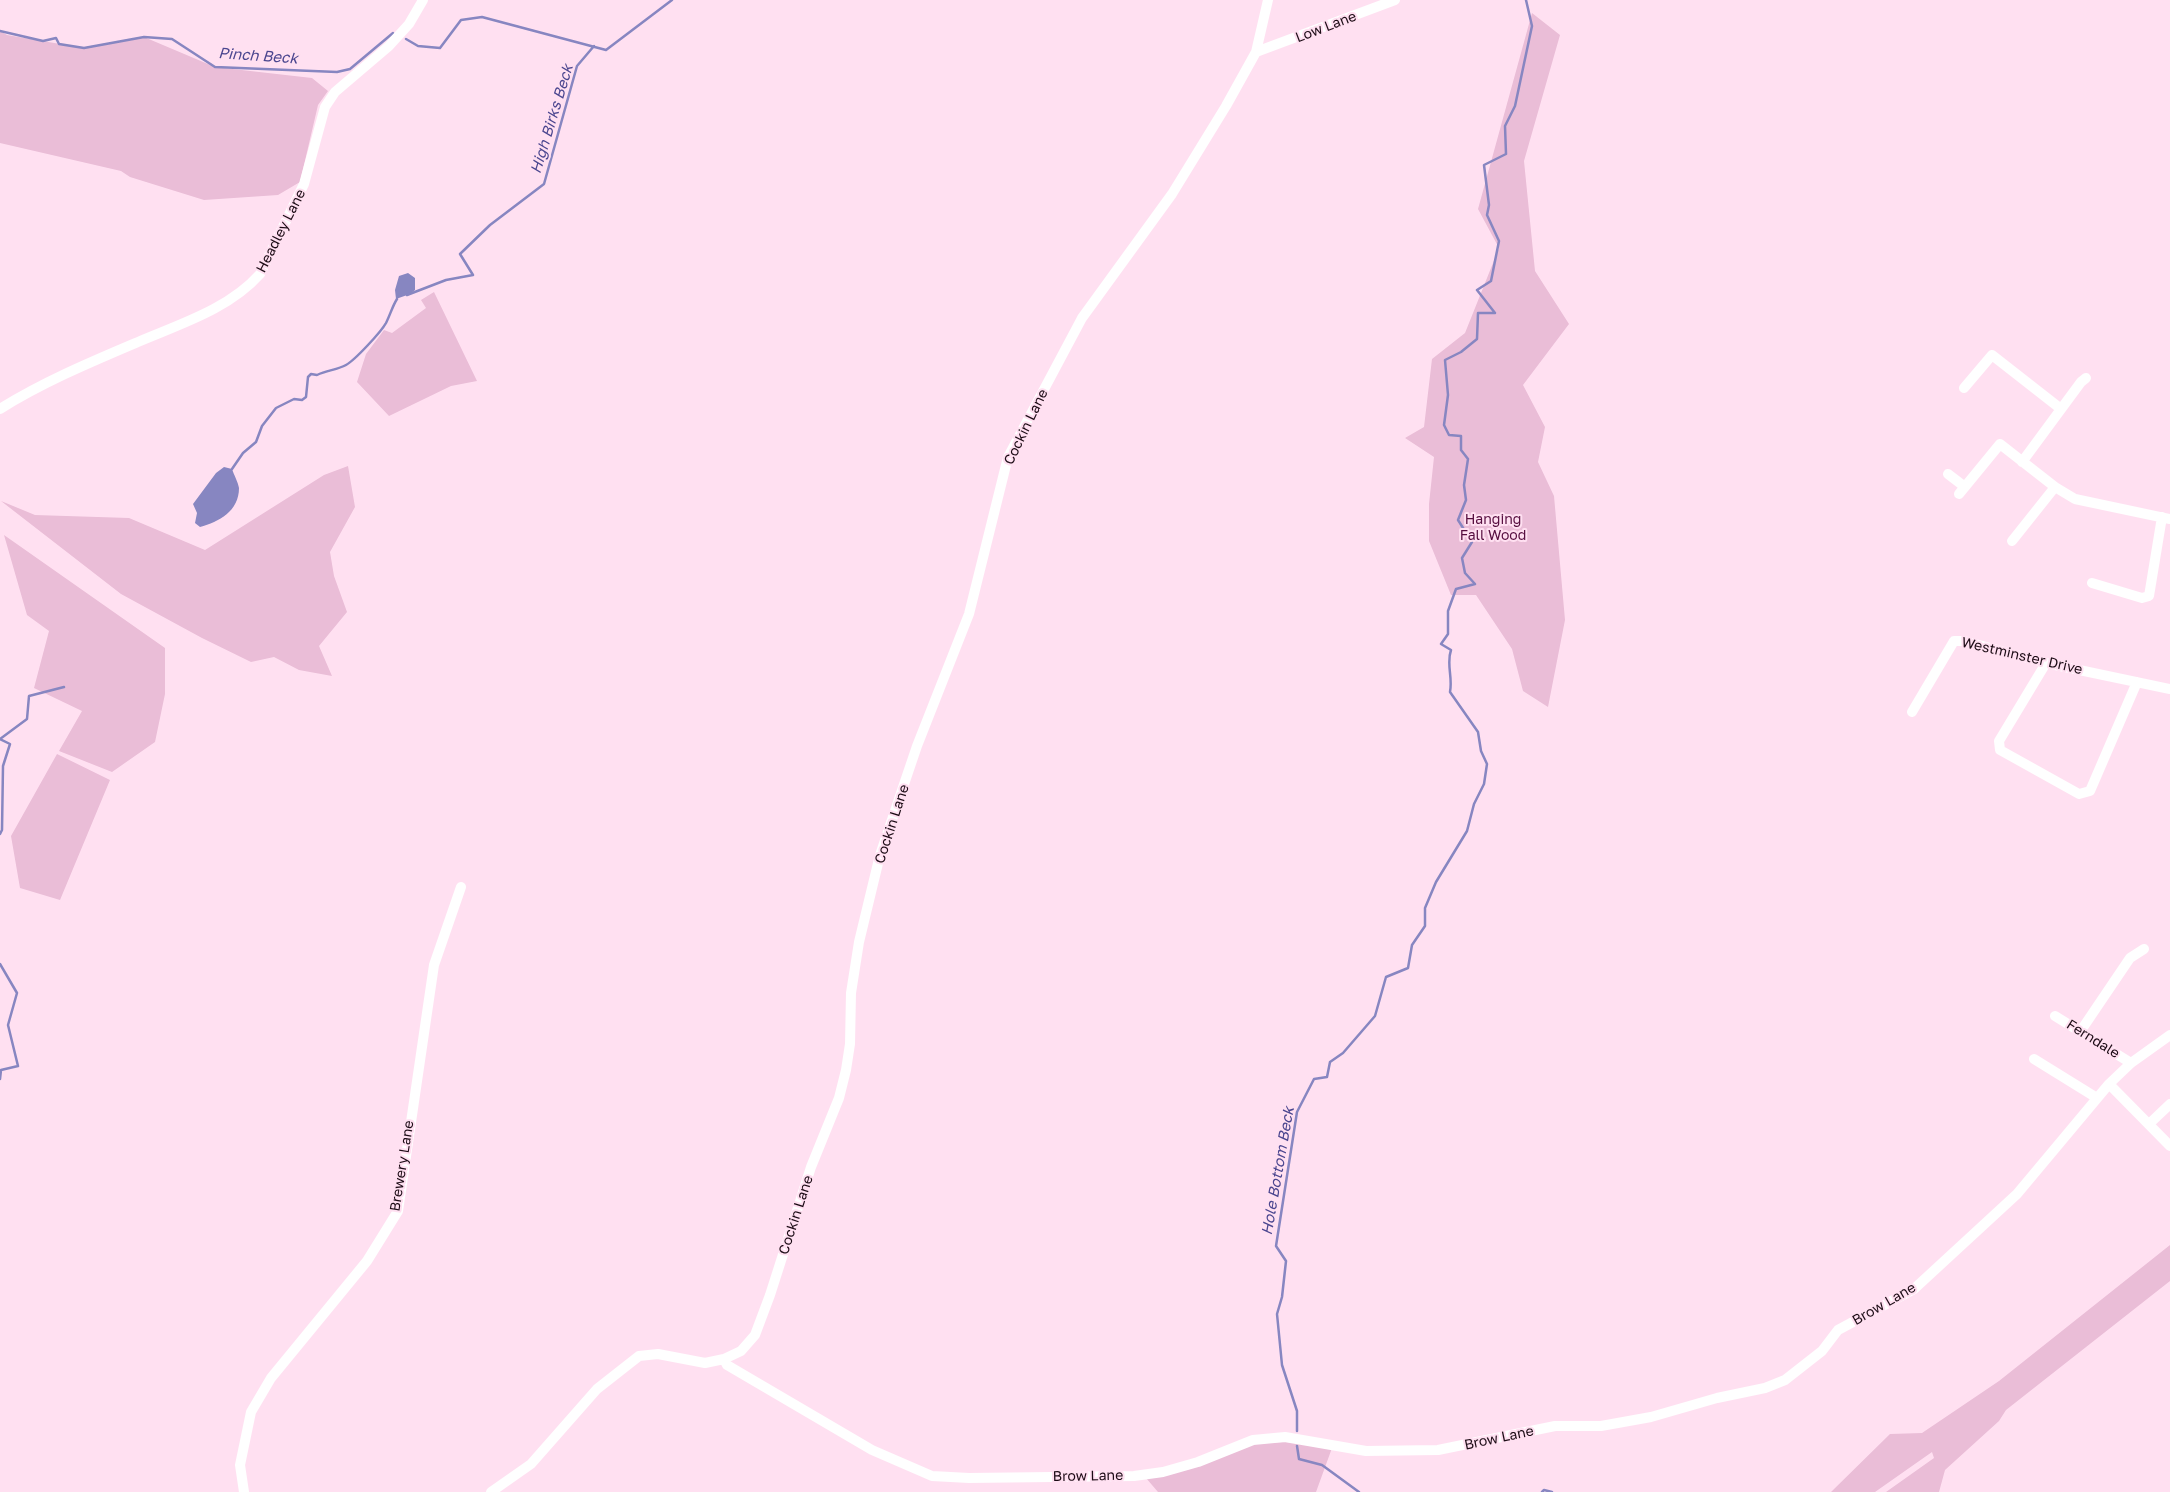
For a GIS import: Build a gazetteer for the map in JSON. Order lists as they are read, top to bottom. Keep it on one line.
{"streets":{"street":["Low Lane","Headley Lane","Cockin Lane","Westminster Drive","Ferndale","Brewery Lane","Brow Lane"]},"crossings":[["Low Lane","Cockin Lane"],["Cockin Lane","Brow Lane"],["Ferndale","Brow Lane"]],"water":["Pinch Beck","High Birks Beck","Hole Bottom Beck"],"parks":["Hanging Fall Wood"]}
